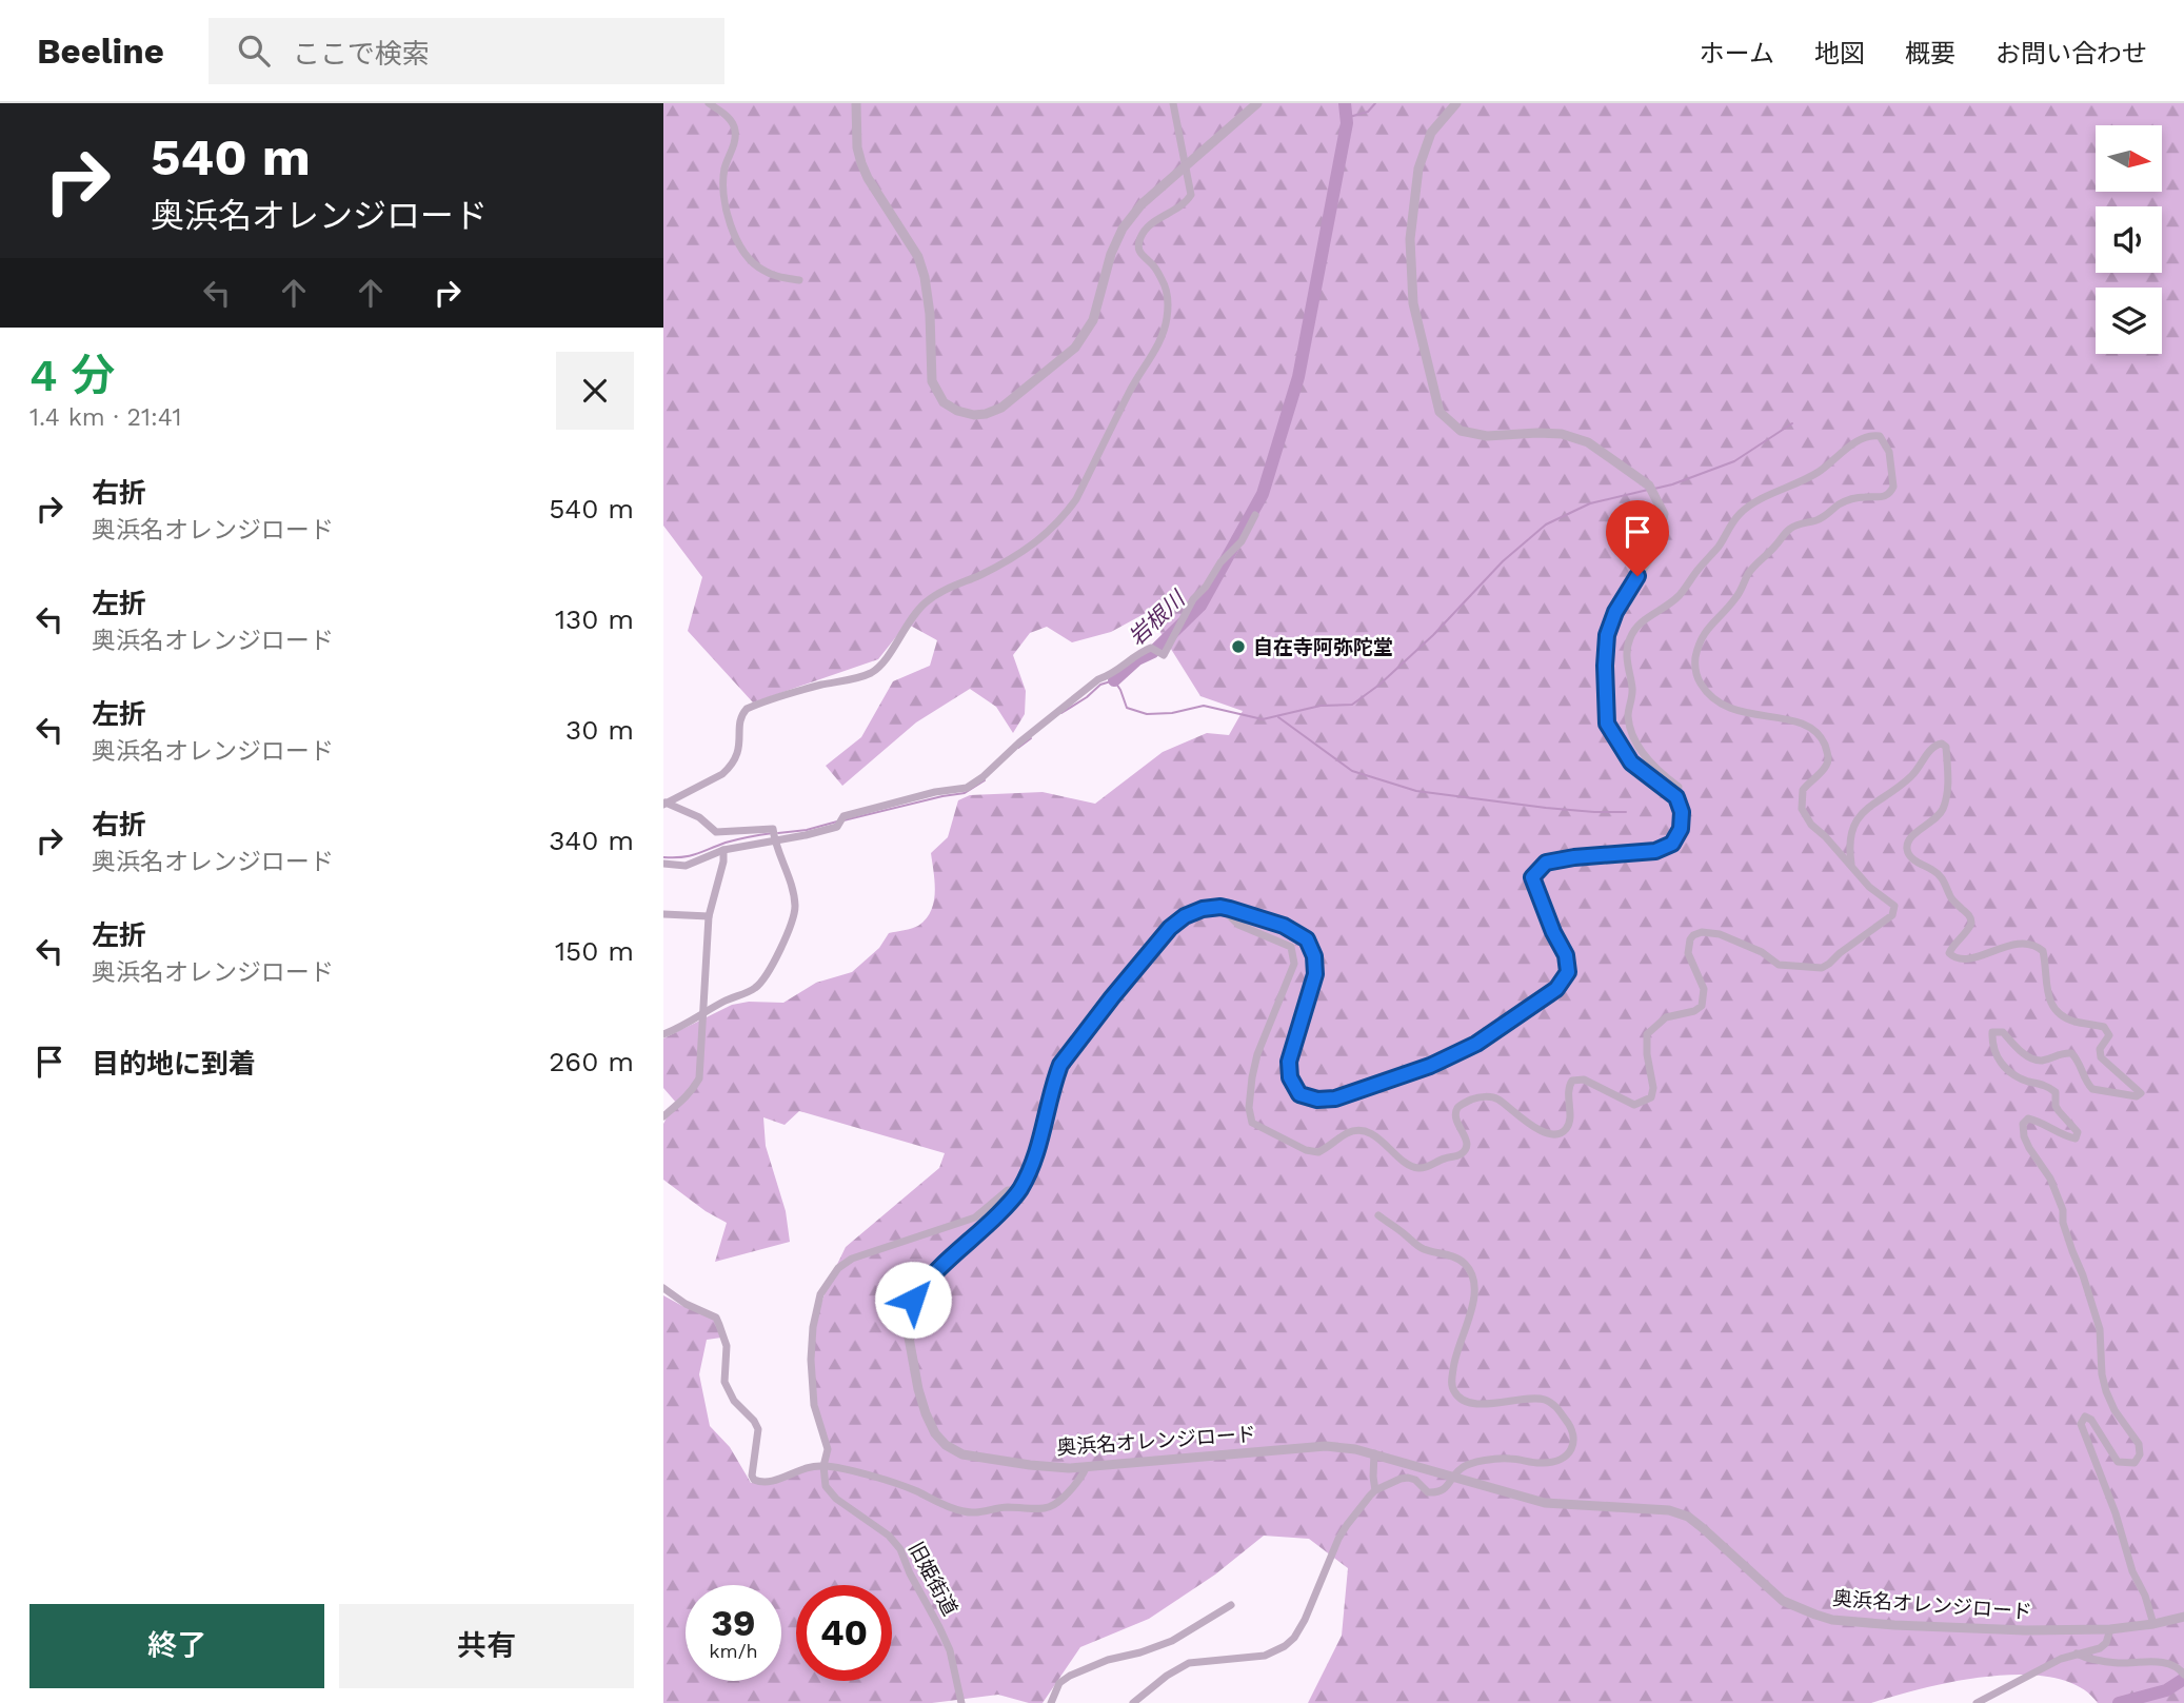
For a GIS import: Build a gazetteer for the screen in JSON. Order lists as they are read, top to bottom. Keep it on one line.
{"streets":{"street":["奥浜名オレンジロード","旧姫街道"]},"crossings":[["奥浜名オレンジロード","旧姫街道"]],"water":["岩根川"],"places":["自在寺阿弥陀堂"],"north":"right","page":{"header":"Beeline","search":"ここで検索","nav":["ホーム","地図","概要","お問い合わせ"],"turn":["540 m","奥浜名オレンジロード"],"heading":["4 分","1.4 km · 21:41"],"list":[{"name":"右折","note":"奥浜名オレンジロード","value":"540 m"},{"name":"左折","note":"奥浜名オレンジロード","value":"130 m"},{"name":"左折","note":"奥浜名オレンジロード","value":"30 m"},{"name":"右折","note":"奥浜名オレンジロード","value":"340 m"},{"name":"左折","note":"奥浜名オレンジロード","value":"150 m"},{"name":"目的地に到着","value":"260 m"}],"speed":"39 km/h","limit":"40","buttons":["終了","共有"]}}
